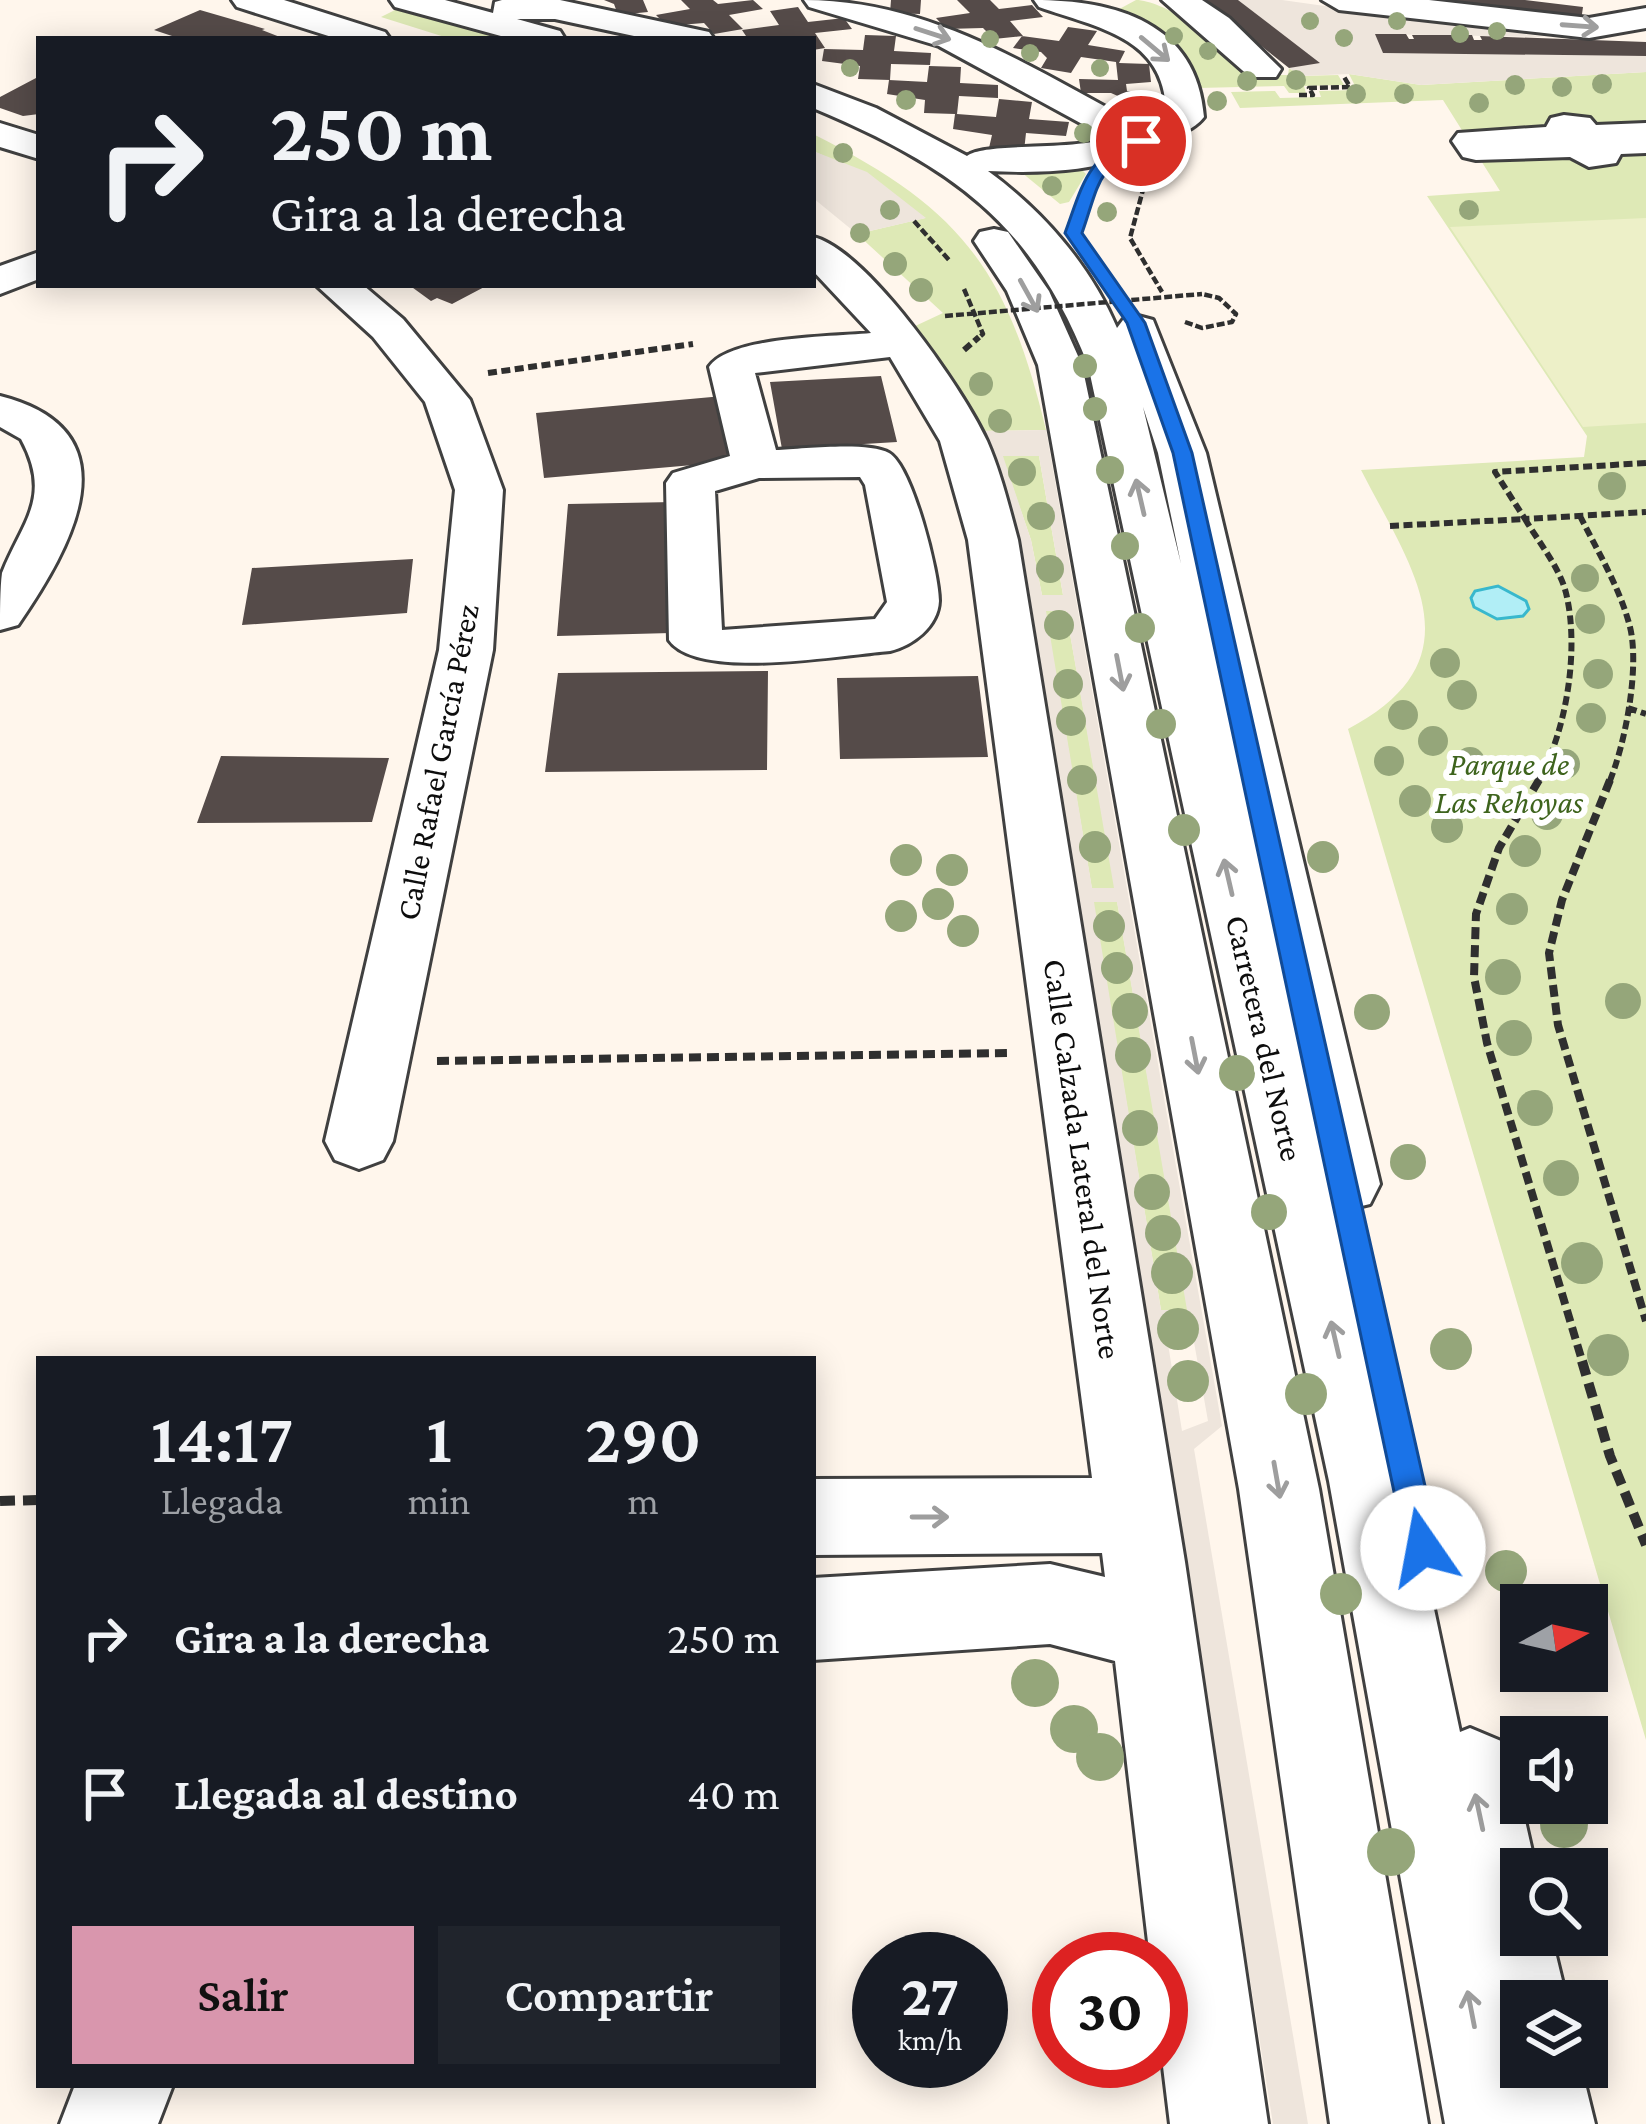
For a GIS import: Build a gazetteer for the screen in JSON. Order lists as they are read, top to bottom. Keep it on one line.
{"streets":{"street":["Calle Rafael García Pérez","Carretera del Norte","Calle Calzada Lateral del Norte"]},"parks":["Parque de Las Rehoyas"],"north":"right","page":{"turn":["250 m","Gira a la derecha"],"eta":["14:17","Llegada","1","min","290","m"],"list":[{"name":"Gira a la derecha","value":"250 m"},{"name":"Llegada al destino","value":"40 m"}],"buttons":["Salir","Compartir"],"speed":"27 km/h","limit":"30"}}
